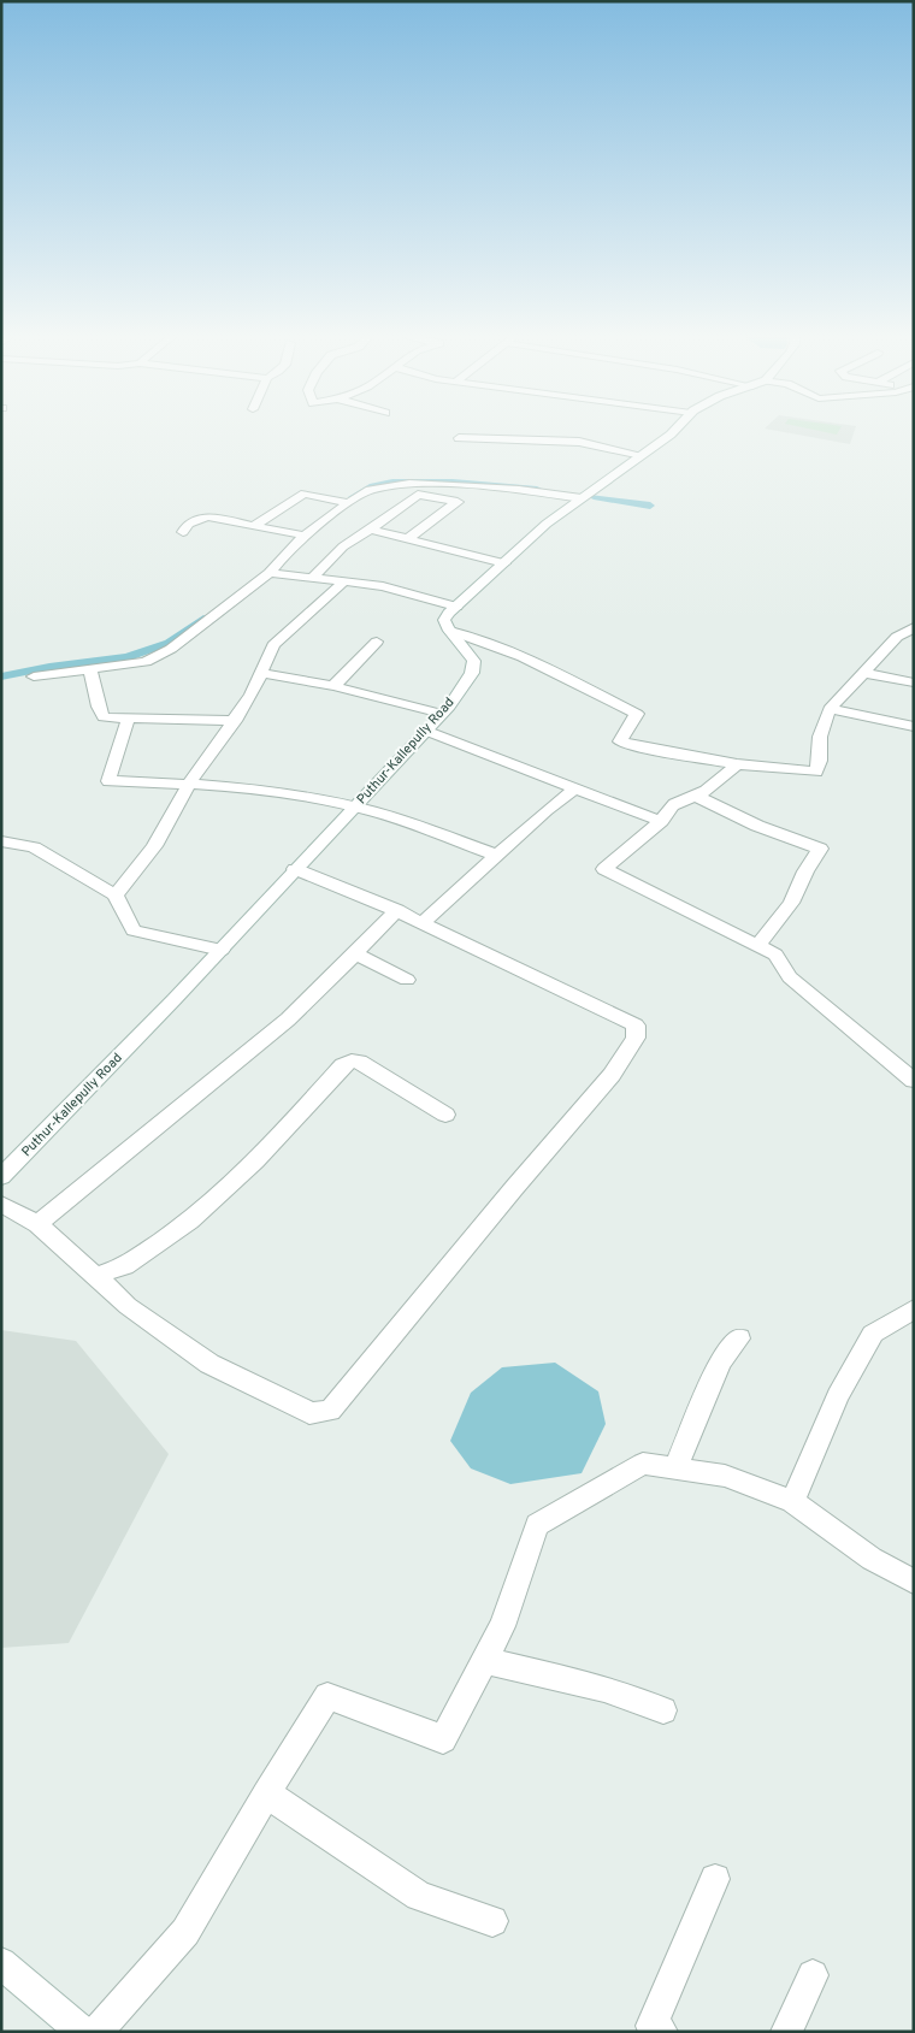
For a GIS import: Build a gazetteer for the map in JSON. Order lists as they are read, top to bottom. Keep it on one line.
{"streets":{"street":["Puthur-Kallepully Road"]}}
